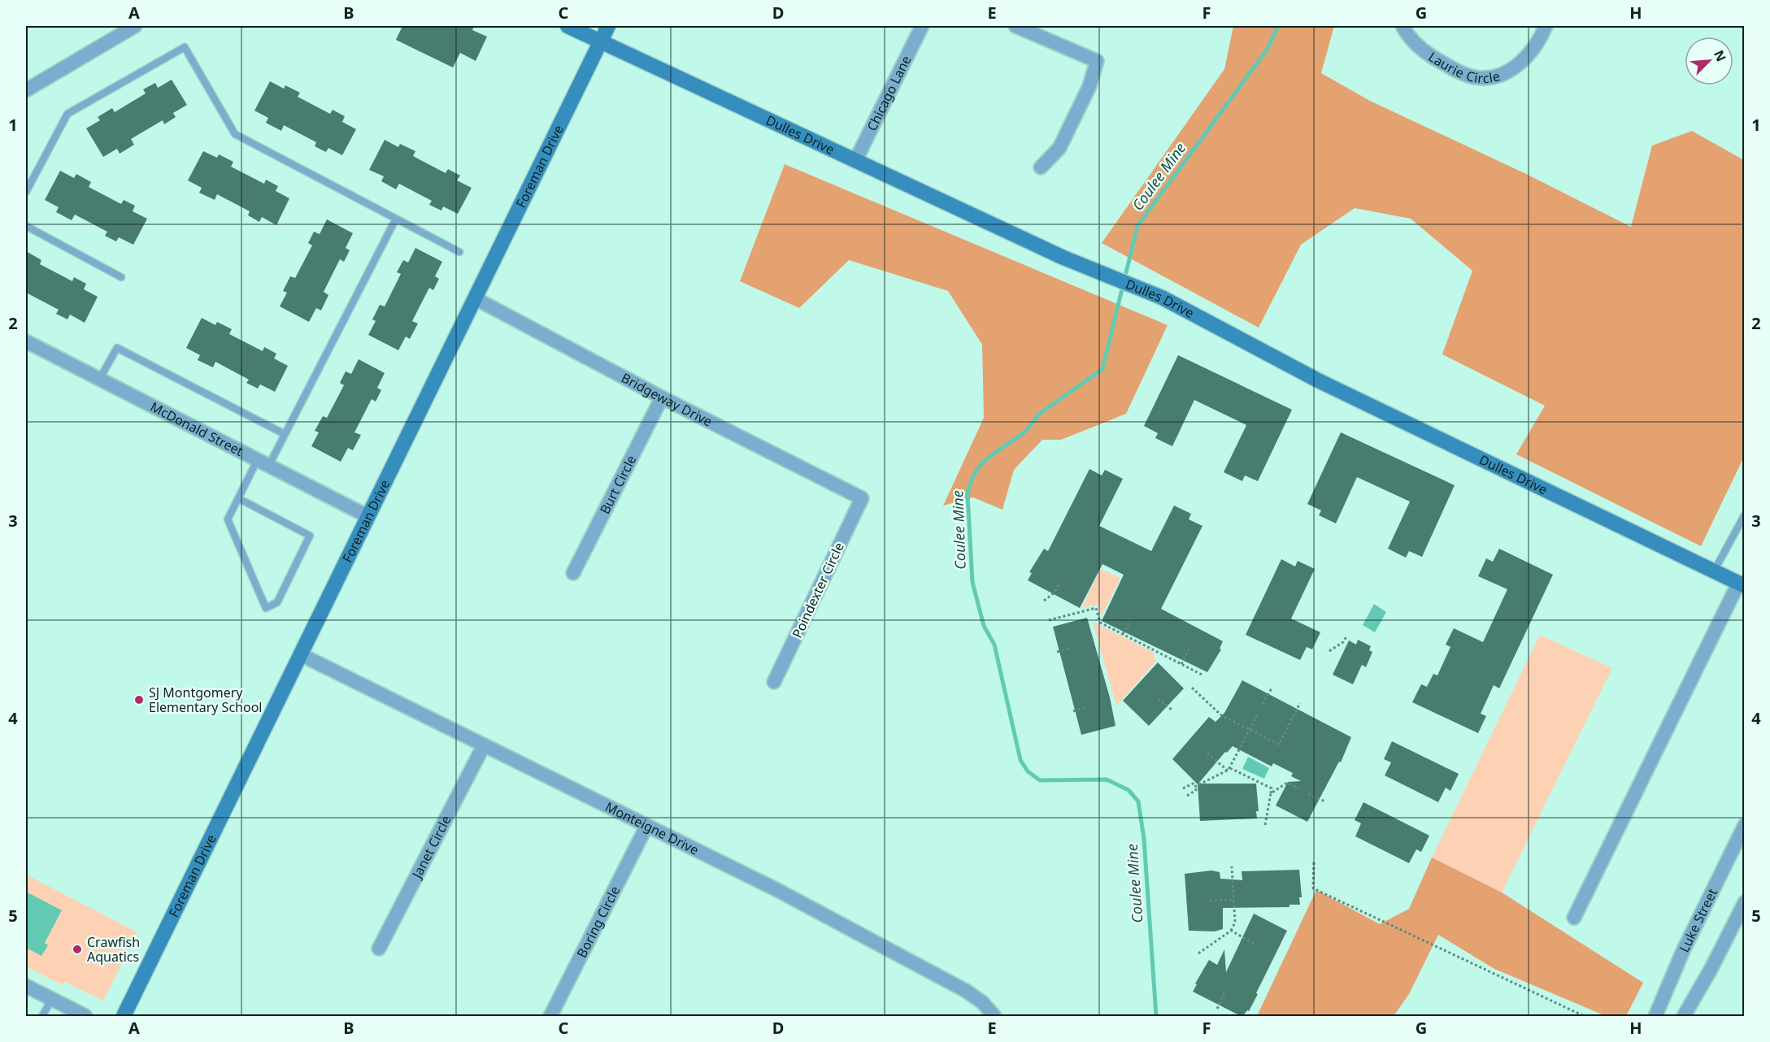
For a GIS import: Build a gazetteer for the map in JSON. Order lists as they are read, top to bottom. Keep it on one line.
{"streets":{"street":["Laurie Circle","Chicago Lane","Dulles Drive","Foreman Drive","Bridgeway Drive","McDonald Street","Burt Circle","Poindexter Circle","Monteigne Drive","Janet Circle","Luke Street","Boring Circle"]},"crossings":[["Chicago Lane","Dulles Drive"],["Dulles Drive","Foreman Drive"],["Foreman Drive","Bridgeway Drive"],["Foreman Drive","McDonald Street"],["Foreman Drive","Monteigne Drive"],["Bridgeway Drive","Burt Circle"],["Bridgeway Drive","Poindexter Circle"],["Monteigne Drive","Janet Circle"],["Monteigne Drive","Boring Circle"]],"water":["Coulee Mine"],"places":["SJ Montgomery Elementary School","Crawfish Aquatics"],"north":"top right","grid":{"columns":["A","B","C","D","E","F","G","H"],"rows":["1","2","3","4","5"]}}
